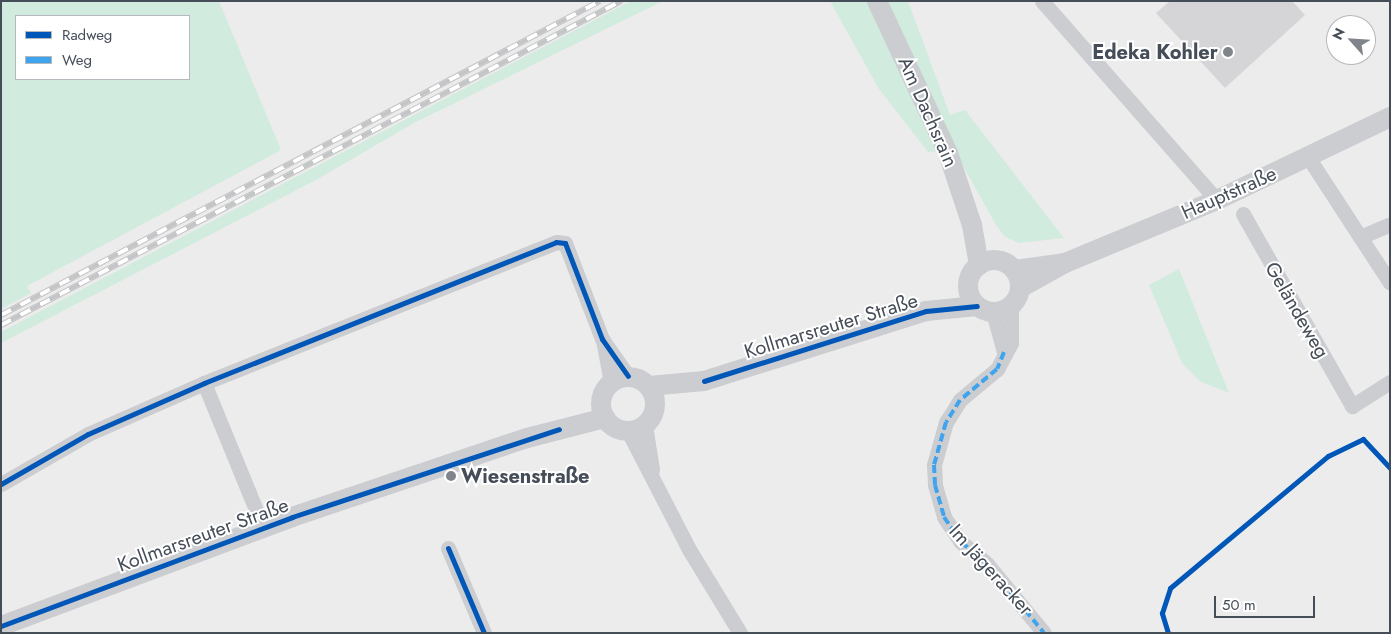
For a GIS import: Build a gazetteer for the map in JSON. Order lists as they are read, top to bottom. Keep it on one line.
{"streets":{"main road":["Am Dachsrain","Hauptstraße","Kollmarsreuter Straße"],"street":["Geländeweg","Im Jägeracker"]},"crossings":[["Hauptstraße","Kollmarsreuter Straße"],["Hauptstraße","Im Jägeracker"],["Kollmarsreuter Straße","Im Jägeracker"]],"places":["Edeka Kohler","Wiesenstraße"],"legend":["Radweg","Weg"],"scale_bar":"50 m","north":"top left"}
